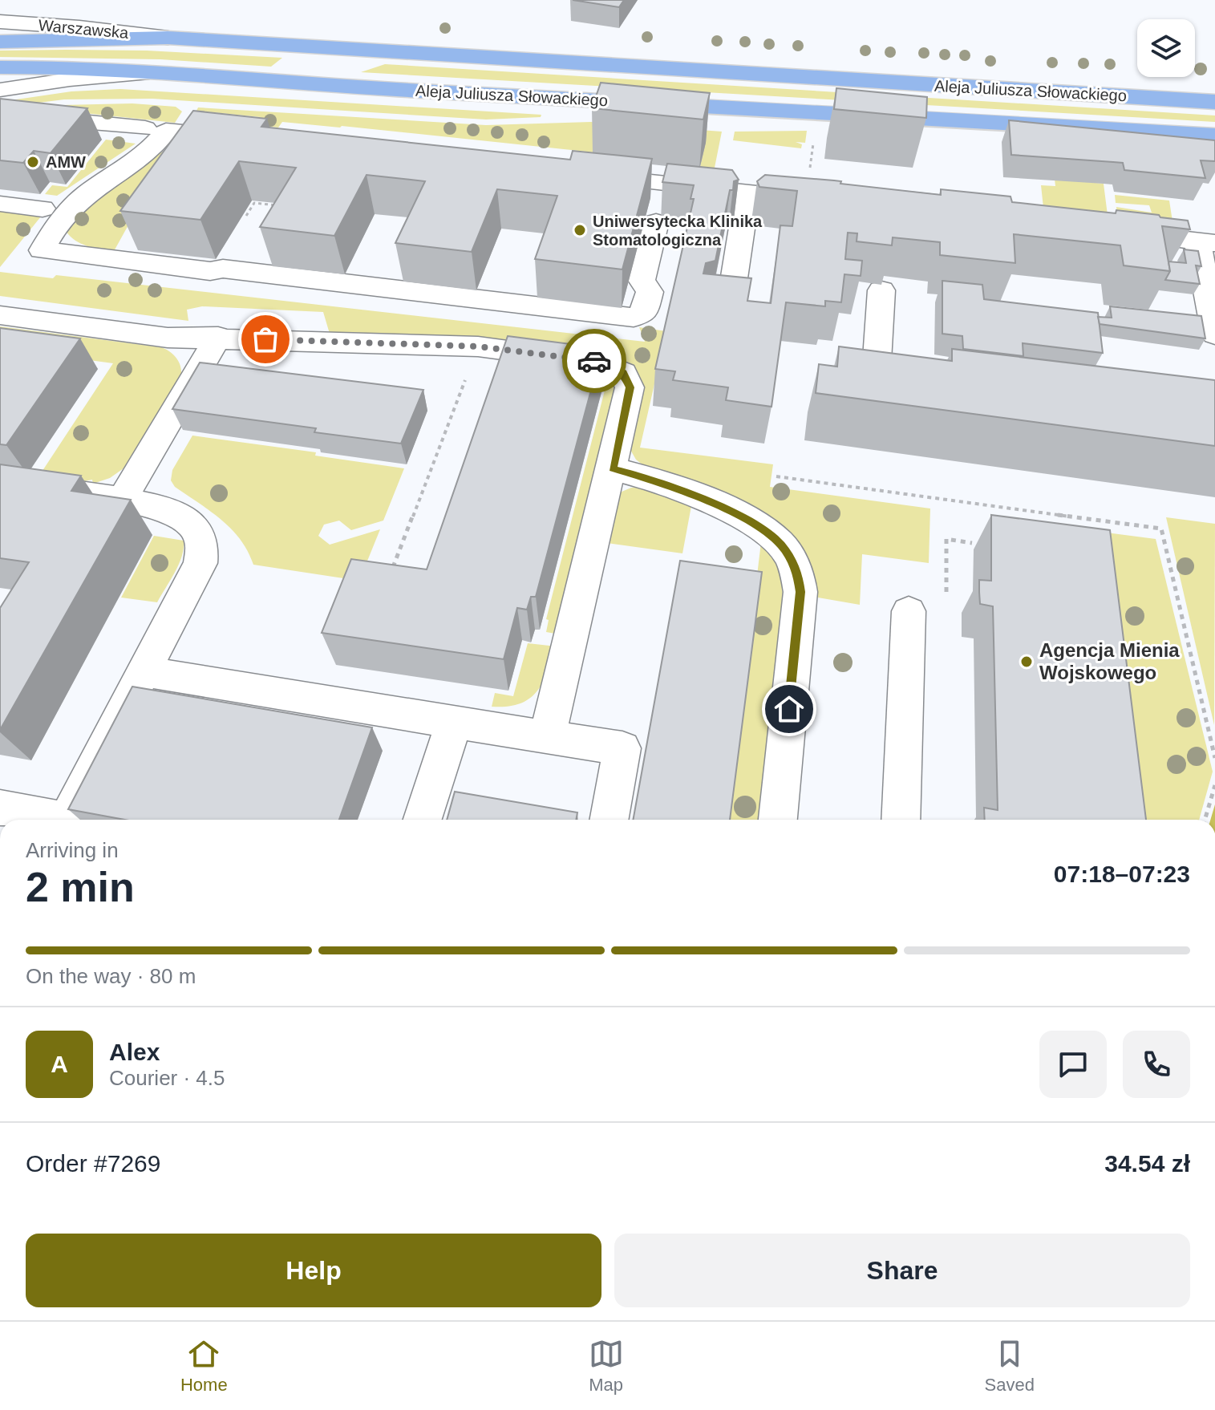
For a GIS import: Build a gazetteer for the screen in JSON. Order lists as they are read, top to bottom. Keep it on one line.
{"streets":{"main road":["Aleja Juliusza Słowackiego"],"street":["Warszawska"]},"crossings":[["Warszawska","Aleja Juliusza Słowackiego"]],"places":["AMW","Uniwersytecka Klinika Stomatologiczna","Agencja Mienia Wojskowego"],"page":{"heading":["2 min","Arriving in","07:18–07:23"],"panel":["Alex","Courier · 4.5","Order #7269","34.54 zł"],"bar":"On the way · 80 m","round":"A","buttons":["Help","Share"],"tabs":["Home","Map","Saved"]}}
